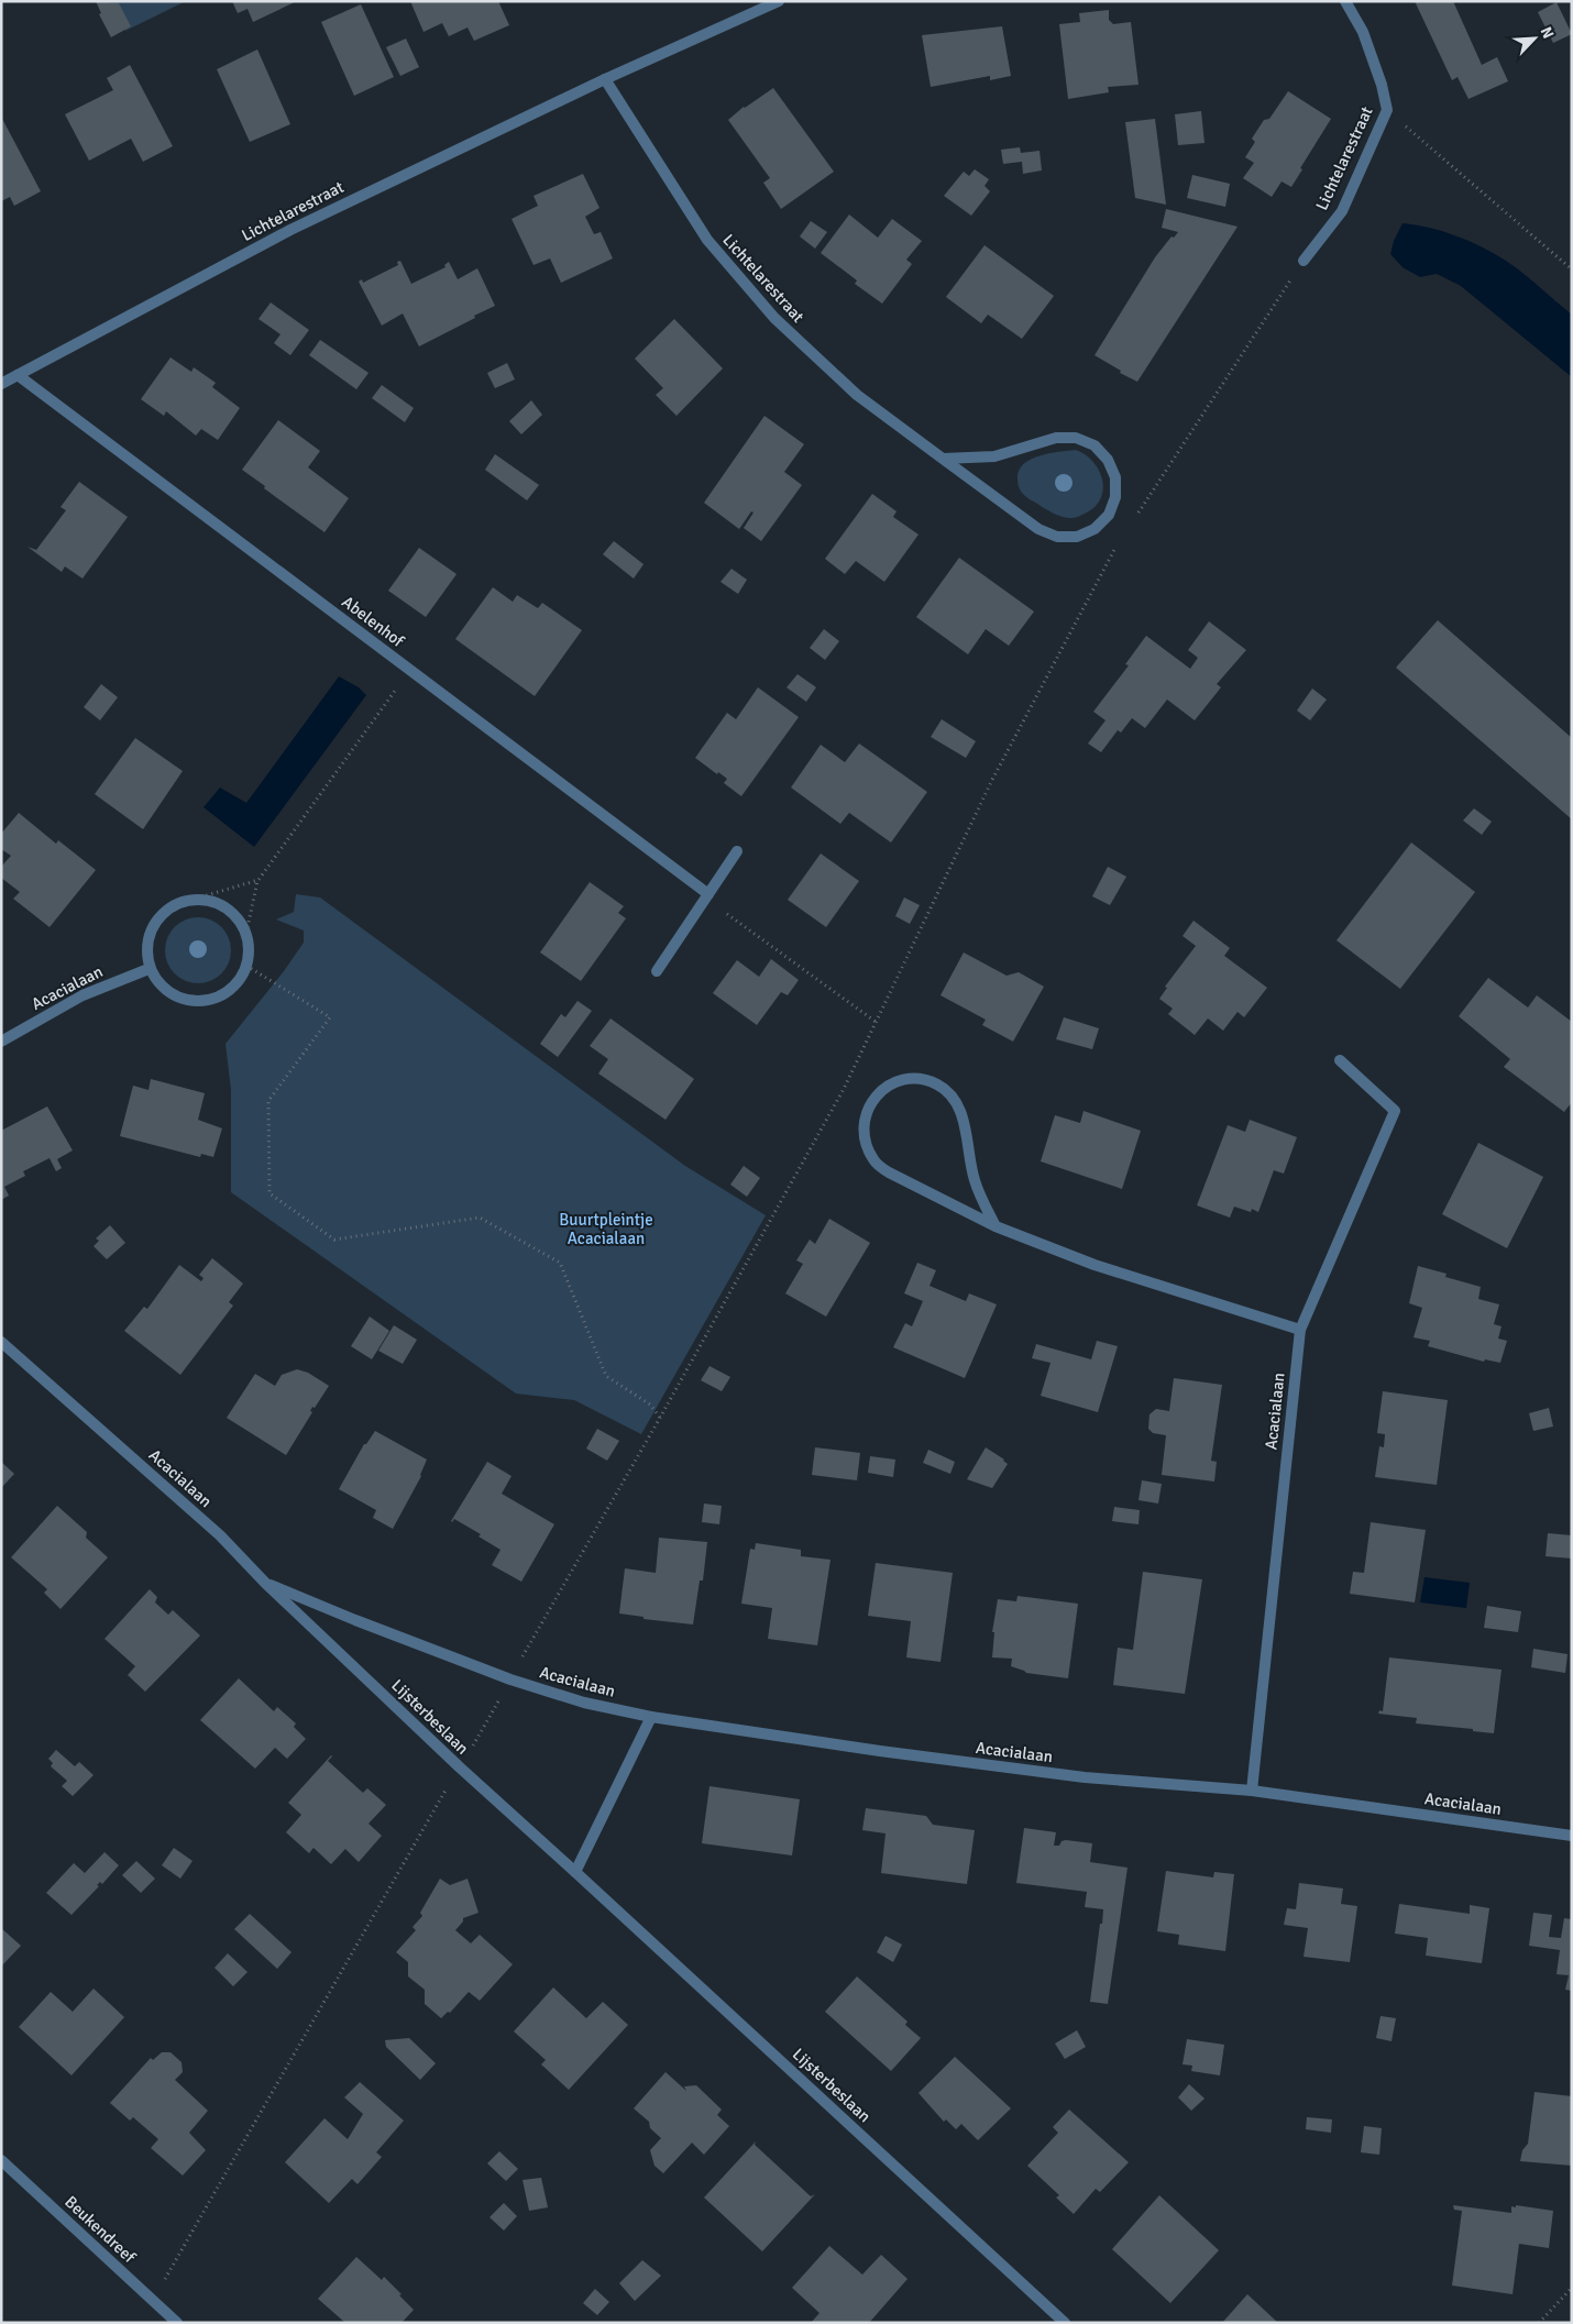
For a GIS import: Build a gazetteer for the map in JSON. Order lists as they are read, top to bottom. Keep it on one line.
{"streets":{"street":["Lichtelarestraat","Abelenhof","Acacialaan","Lijsterbeslaan","Beukendreef"]},"crossings":[["Lichtelarestraat","Abelenhof"],["Acacialaan","Lijsterbeslaan"]],"parks":["Buurtpleintje Acacialaan"],"north":"top right"}
